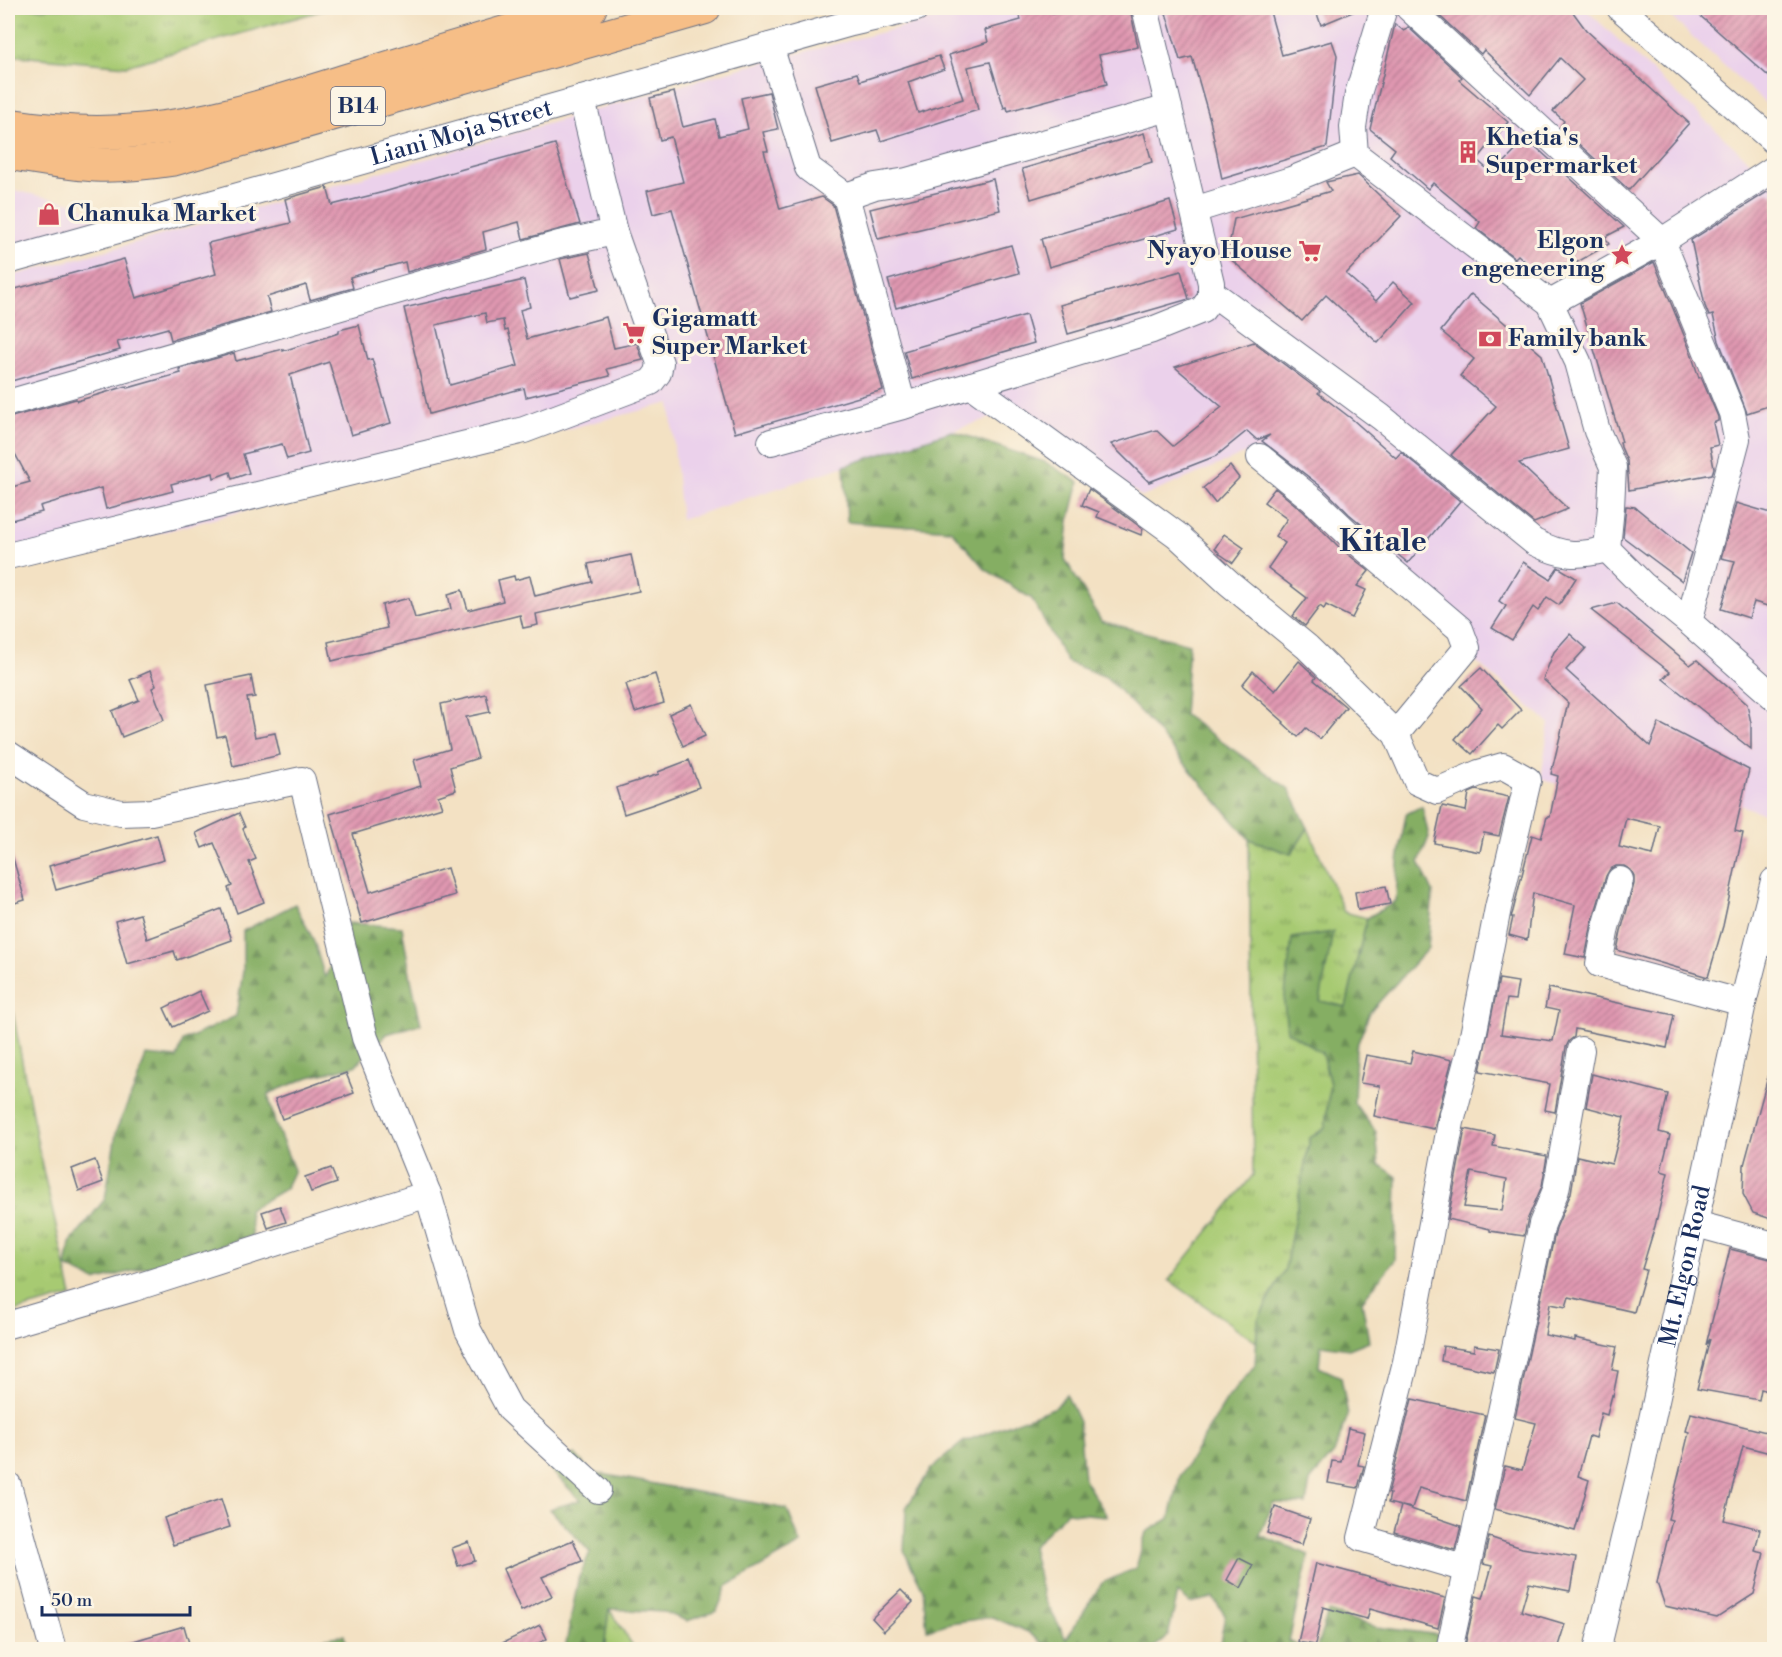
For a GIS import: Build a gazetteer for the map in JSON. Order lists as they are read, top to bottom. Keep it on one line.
{"streets":{"highway":["B14"],"street":["Liani Moja Street","Mt. Elgon Road"]},"districts":["Kitale"],"places":{"building":["Khetia's Supermarket"],"shop":["Chanuka Market"],"supermarket":["Nyayo House","Gigamatt Super Market"],"place":["Elgon engeneering"],"bank":["Family bank"]},"scale_bar":"50 m"}
